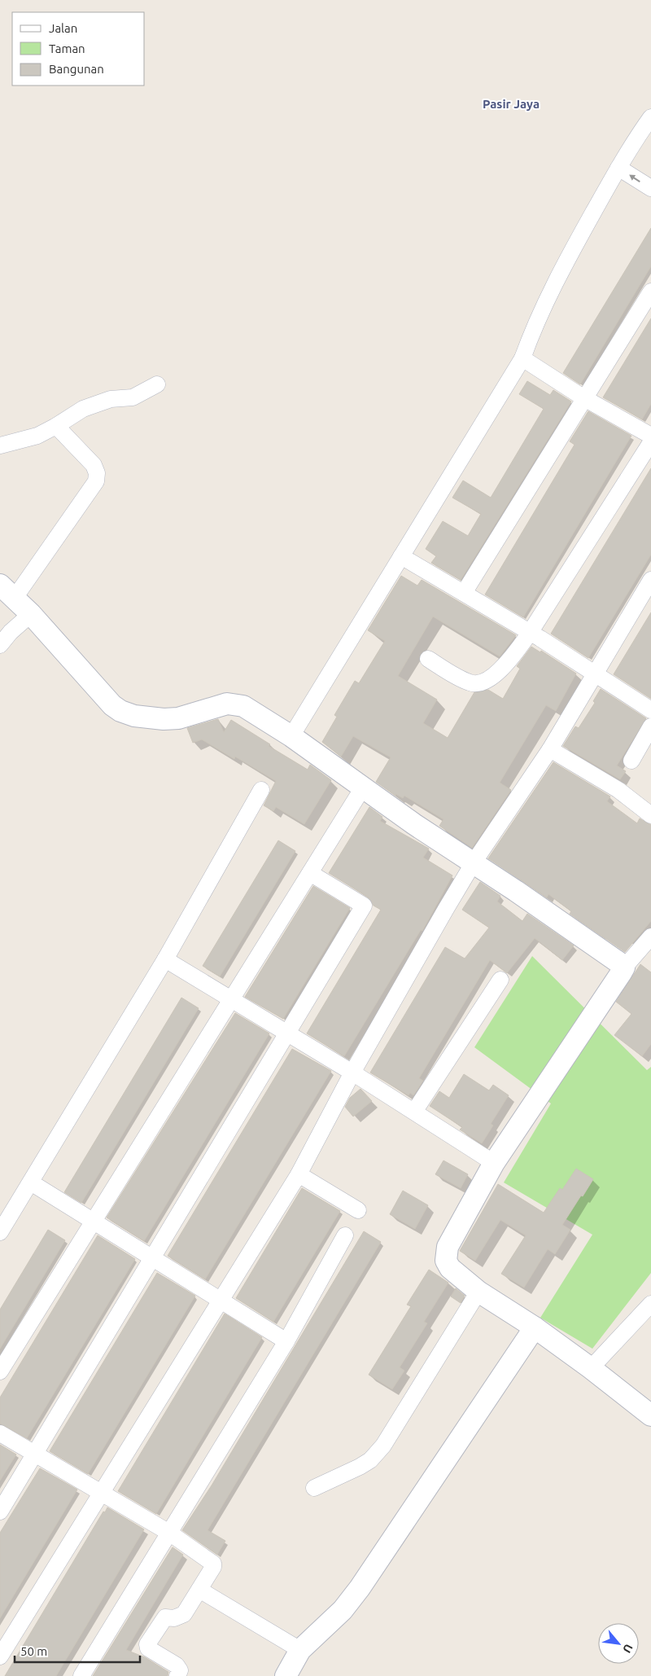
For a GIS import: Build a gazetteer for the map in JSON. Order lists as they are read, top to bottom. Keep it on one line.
{"districts":["Pasir Jaya"],"legend":["Jalan","Taman","Bangunan"],"scale_bar":"50 m","north":"bottom right"}
